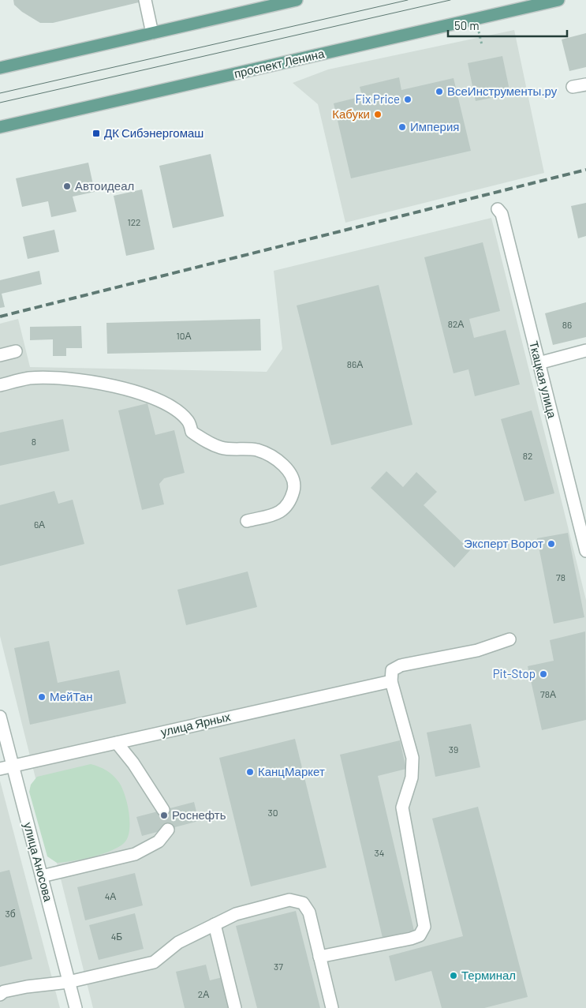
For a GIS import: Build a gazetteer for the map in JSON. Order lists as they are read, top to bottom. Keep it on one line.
{"streets":{"main road":["проспект Ленина"],"street":["Ткацкая улица","улица Ярных","улица Аносова"]},"crossings":[["улица Ярных","улица Аносова"]],"places":{"other":["ВсеИнструменты.ру","Fix Price","Кабуки","Империя","Автоидеал","Эксперт Ворот","Pit-Stop","МейТан","КанцМаркет","Роснефть","Терминал"],"transit":["ДК Сибэнергомаш"]},"house_numbers":["122","82А","86","10А","86А","8","82","6А","78","78А","39","30","34","4А","3б","4Б","37","2А"],"scale_bar":"50 m"}
